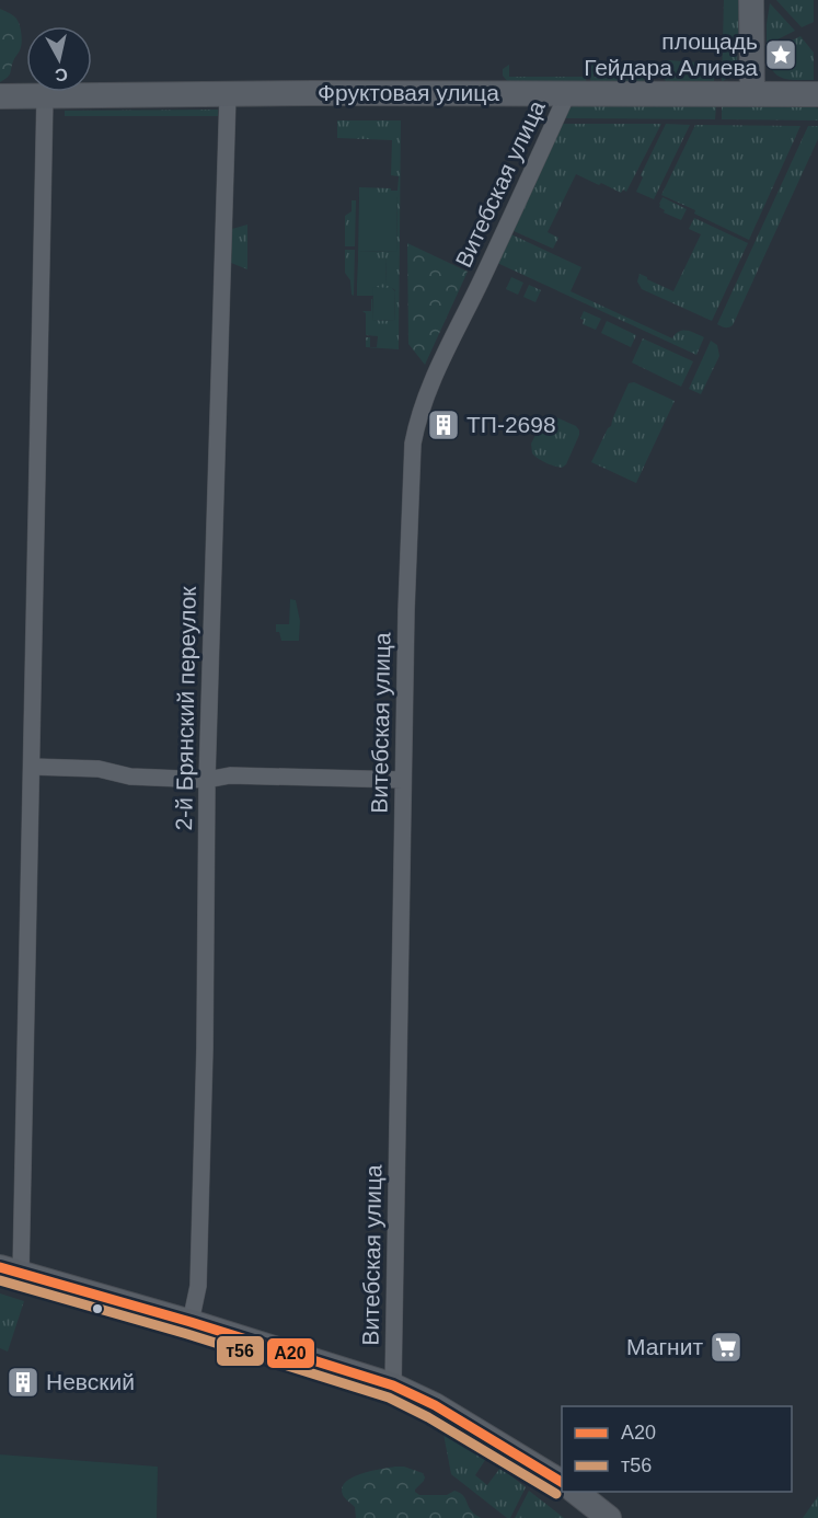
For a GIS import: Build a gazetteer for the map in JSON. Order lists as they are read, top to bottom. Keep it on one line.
{"streets":{"street":["Фруктовая улица","Витебская улица","2-й Брянский переулок"]},"crossings":[["Фруктовая улица","Витебская улица"],["Фруктовая улица","2-й Брянский переулок"]],"places":{"place":["площадь Гейдара Алиева"],"building":["ТП-2698","Невский"],"supermarket":["Магнит"]},"lines":["transit line А20","transit line т56"],"legend":["А20","т56"],"north":"bottom"}
